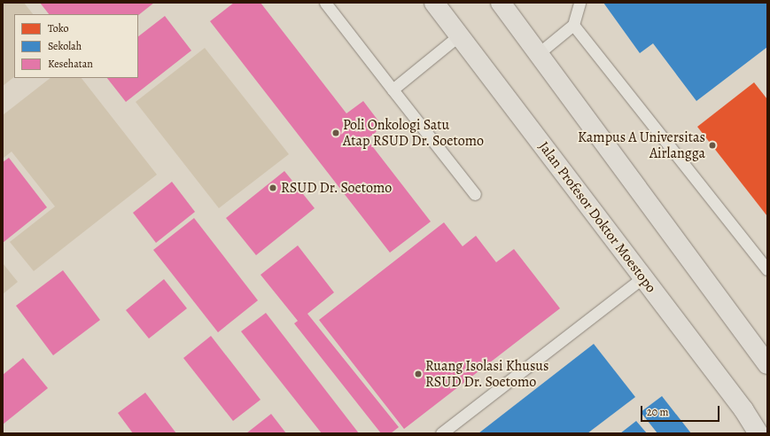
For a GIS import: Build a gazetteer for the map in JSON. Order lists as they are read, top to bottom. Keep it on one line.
{"streets":{"main road":["Jalan Profesor Doktor Moestopo"]},"places":["Poli Onkologi Satu Atap RSUD Dr. Soetomo","Kampus A Universitas Airlangga","RSUD Dr. Soetomo","Ruang Isolasi Khusus RSUD Dr. Soetomo"],"legend":["Toko","Sekolah","Kesehatan"],"scale_bar":"20 m"}
